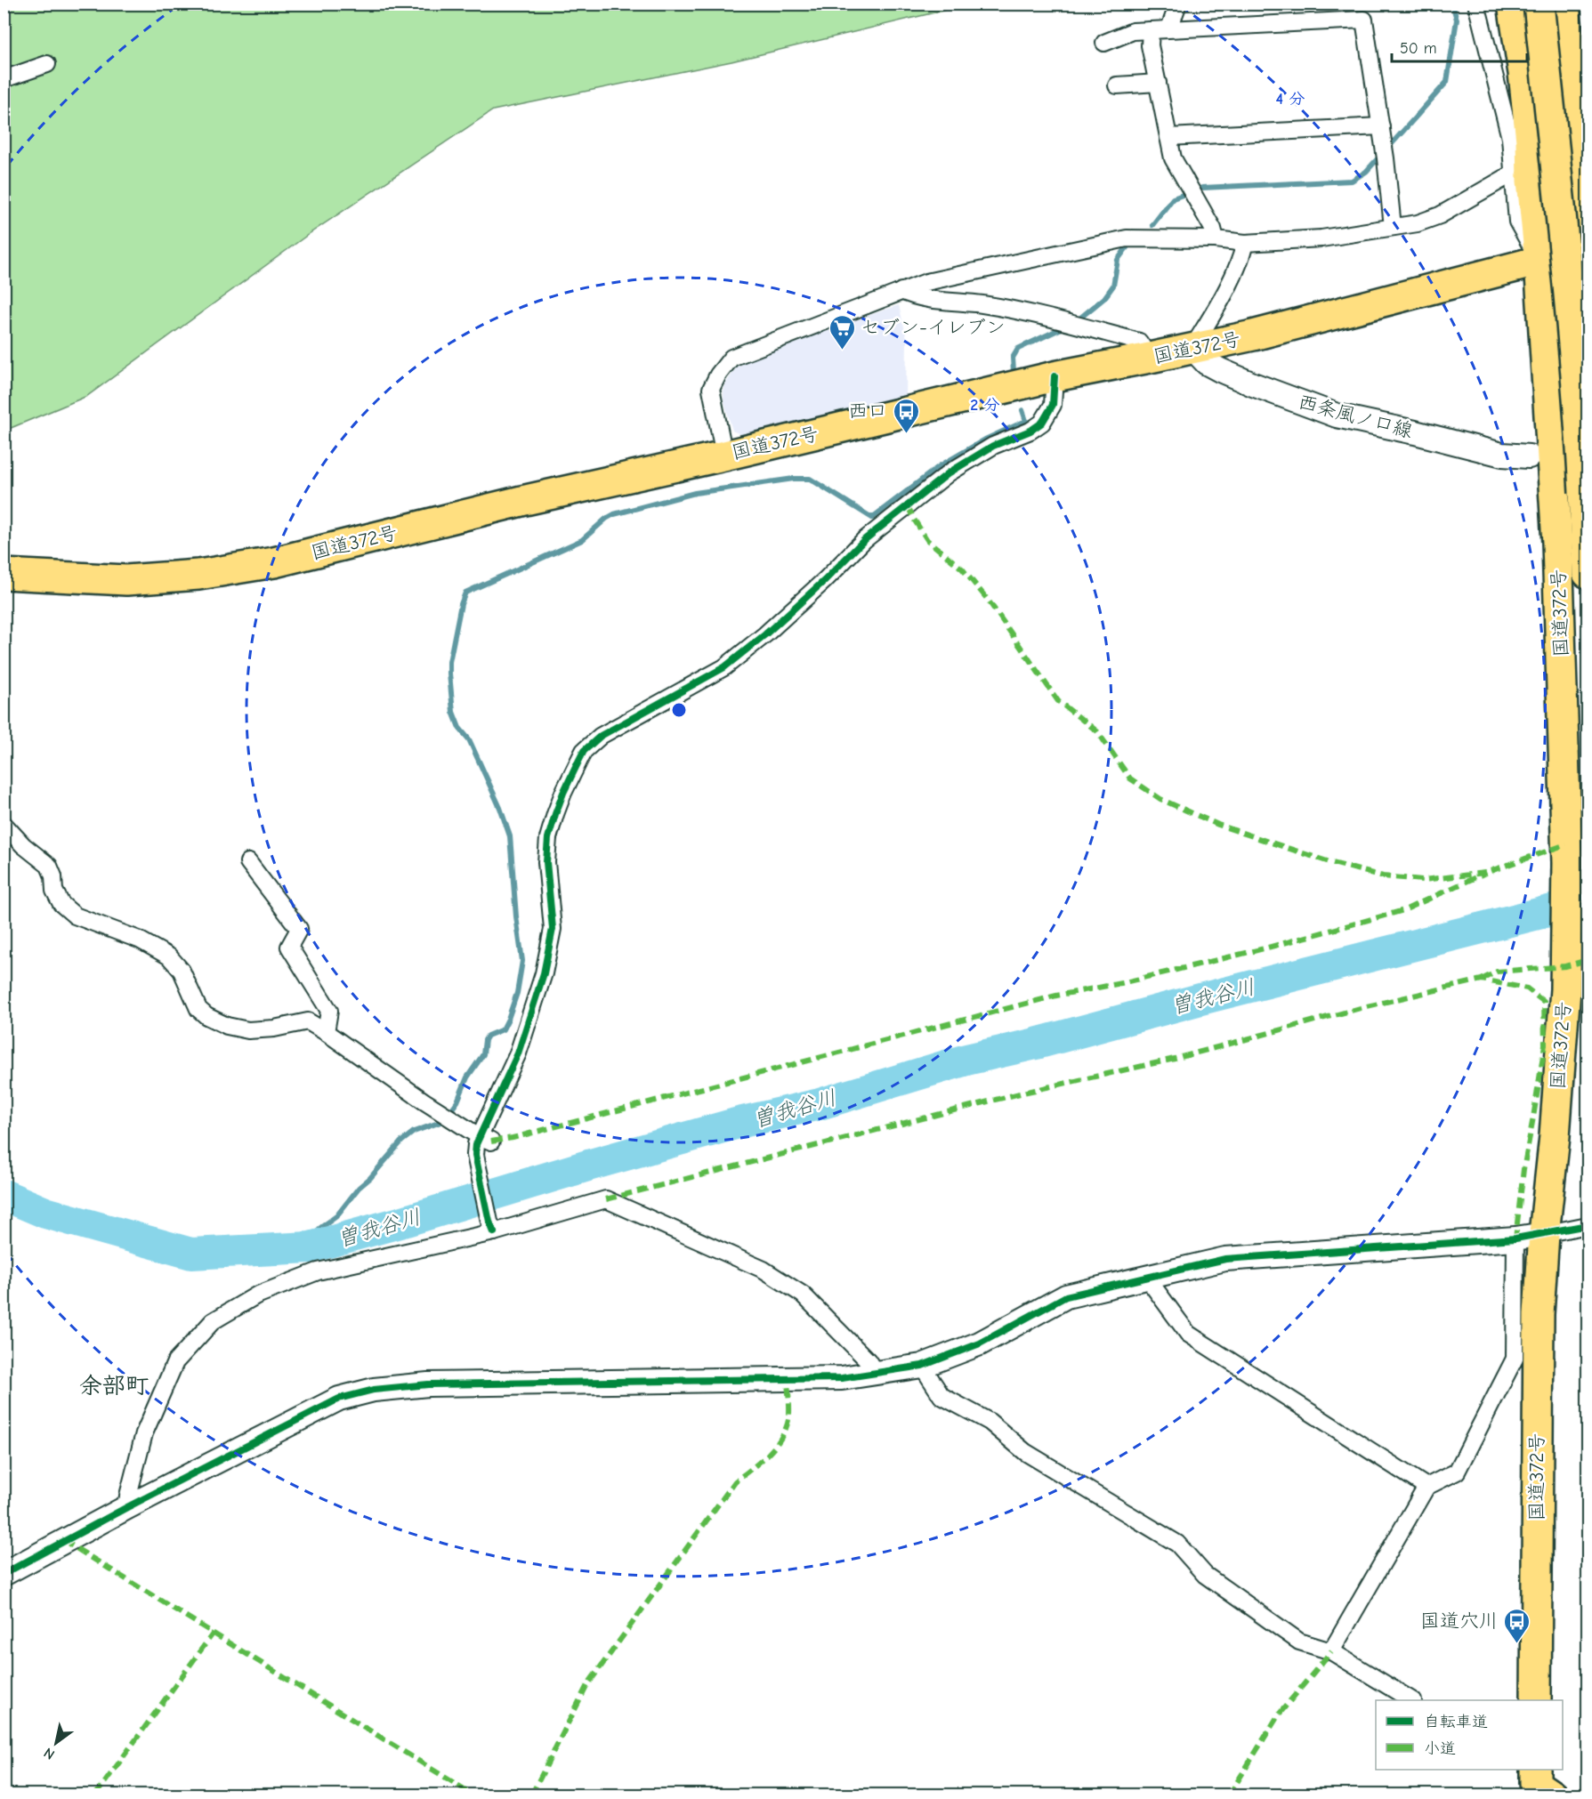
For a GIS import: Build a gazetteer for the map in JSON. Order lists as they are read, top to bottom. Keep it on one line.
{"streets":{"highway":["国道372号"],"street":["西条風ノ口線"]},"crossings":[["国道372号","西条風ノ口線"]],"districts":["余部町"],"water":["曽我谷川"],"places":{"supermarket":["セブン-イレブン"],"bus stop":["西口","国道穴川"]},"legend":["自転車道","小道"],"scale_bar":"50 m","north":"bottom left","rings":["4 分","2 分"]}
